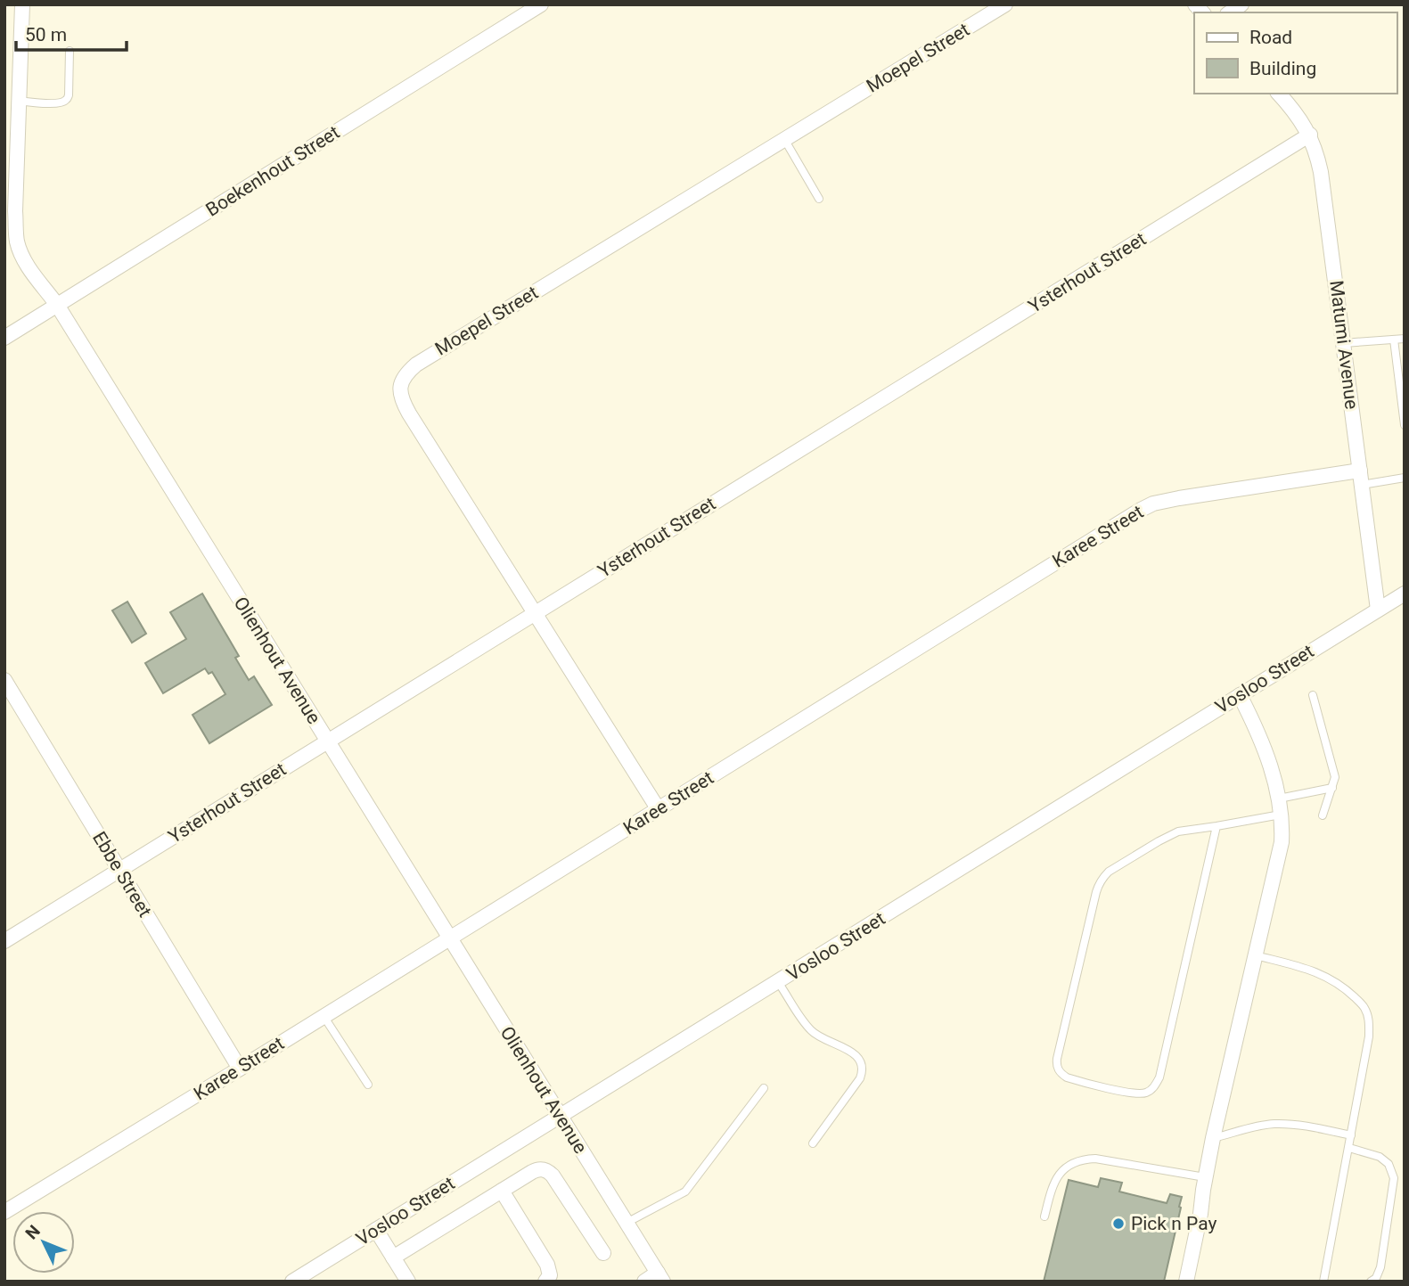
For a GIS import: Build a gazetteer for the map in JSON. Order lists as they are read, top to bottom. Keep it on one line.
{"streets":{"street":["Moepel Street","Boekenhout Street","Ysterhout Street","Matumi Avenue","Karee Street","Olienhout Avenue","Vosloo Street","Ebbe Street"]},"crossings":[["Moepel Street","Ysterhout Street"],["Moepel Street","Karee Street"],["Boekenhout Street","Olienhout Avenue"],["Ysterhout Street","Matumi Avenue"],["Ysterhout Street","Olienhout Avenue"],["Ysterhout Street","Ebbe Street"],["Matumi Avenue","Karee Street"],["Matumi Avenue","Vosloo Street"],["Karee Street","Olienhout Avenue"],["Karee Street","Ebbe Street"],["Olienhout Avenue","Vosloo Street"]],"places":["Pick n Pay"],"legend":["Road","Building"],"scale_bar":"50 m","north":"top left"}
